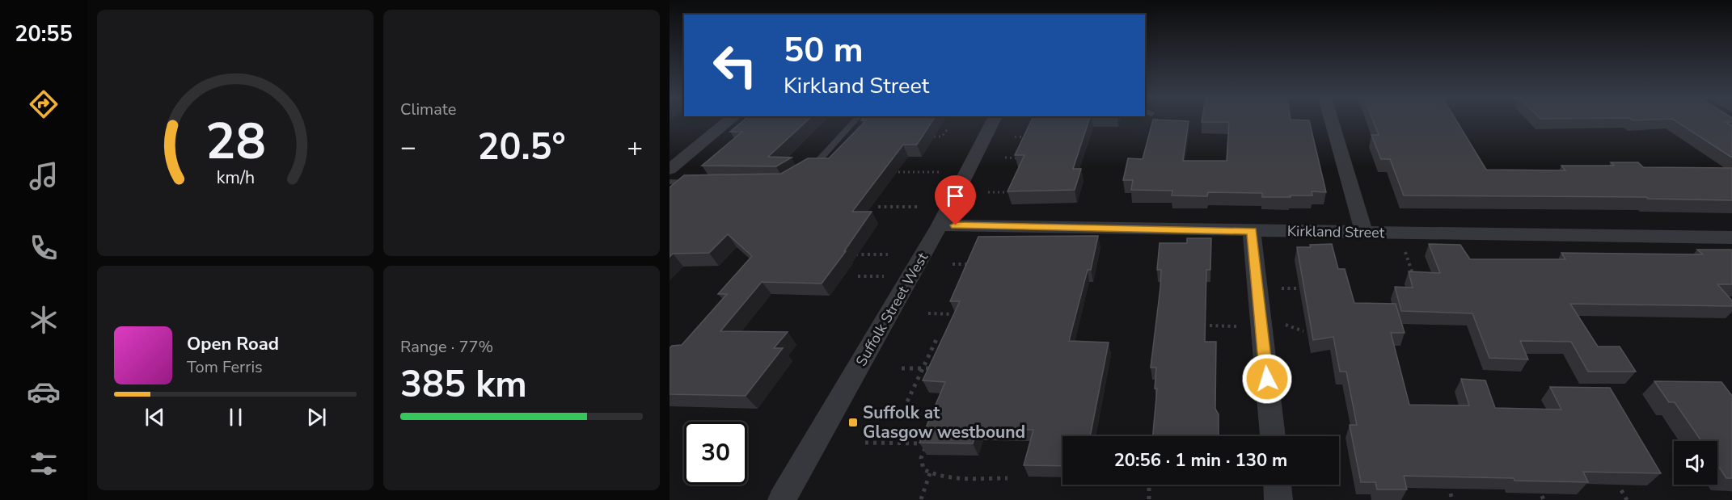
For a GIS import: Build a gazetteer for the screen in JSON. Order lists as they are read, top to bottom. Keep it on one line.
{"streets":{"street":["Kirkland Street","Suffolk Street West"]},"crossings":[["Kirkland Street","Suffolk Street West"]],"places":{"transit":["Suffolk at Glasgow westbound"]},"page":{"tabs":"20:55","tile":["Climate",["Range · 77%","385 km"]],"turn":["50 m","Kirkland Street"],"heat":["−","20.5°","+"],"song":["Open Road","Tom Ferris"],"limit":"30","trip":"20:56 · 1 min · 130 m","gauge":["28","km/h"]}}
